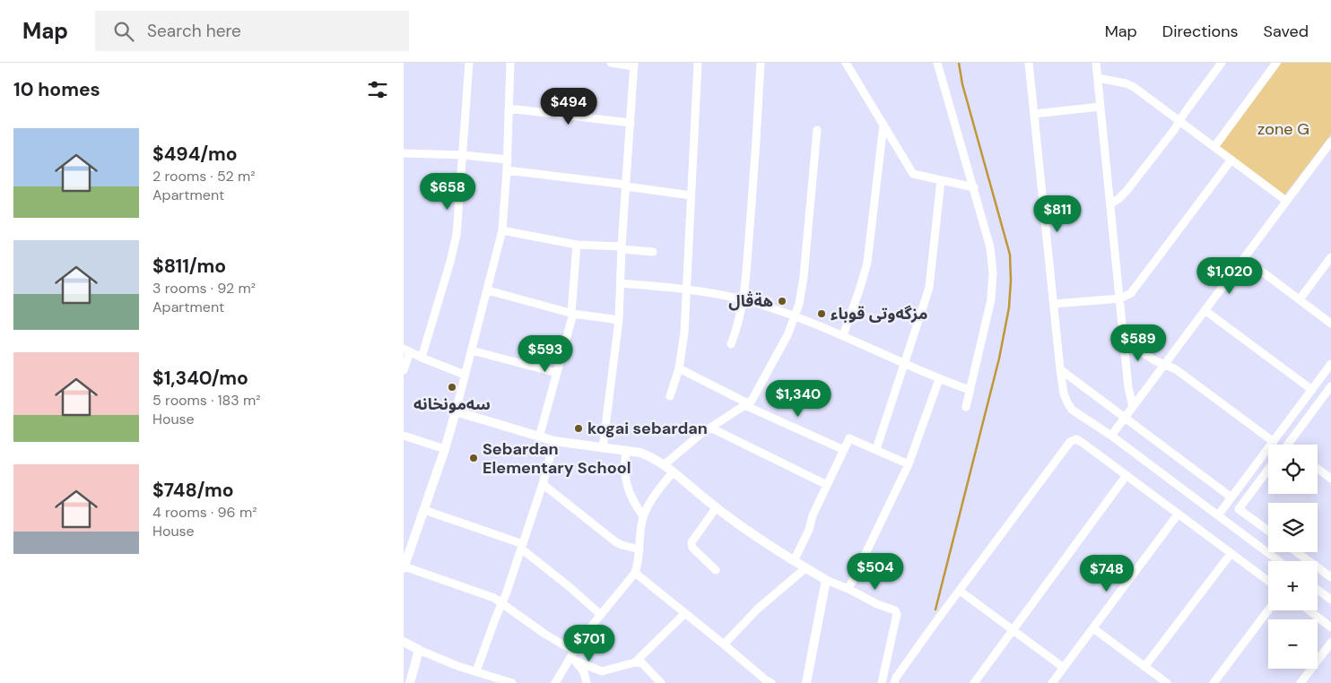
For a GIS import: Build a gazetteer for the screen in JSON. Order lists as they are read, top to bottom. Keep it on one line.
{"parks":["zone G"],"places":["هةڤال","مزگەوتی قوباء","سەمونخانە","kogai sebardan","Sebardan Elementary School"],"page":{"header":"Map","search":"Search here","nav":["Map","Directions","Saved"],"heading":"10 homes","price":["$494","$658","$811","$1,020","$589","$593","$1,340","$504","$748","$701"],"list":[{"name":"$494/mo","note":"2 rooms · 52 m² · Apartment"},{"name":"$811/mo","note":"3 rooms · 92 m² · Apartment"},{"name":"$1,340/mo","note":"5 rooms · 183 m² · House"},{"name":"$748/mo","note":"4 rooms · 96 m² · House"}],"map_buttons":["+","−"]}}
